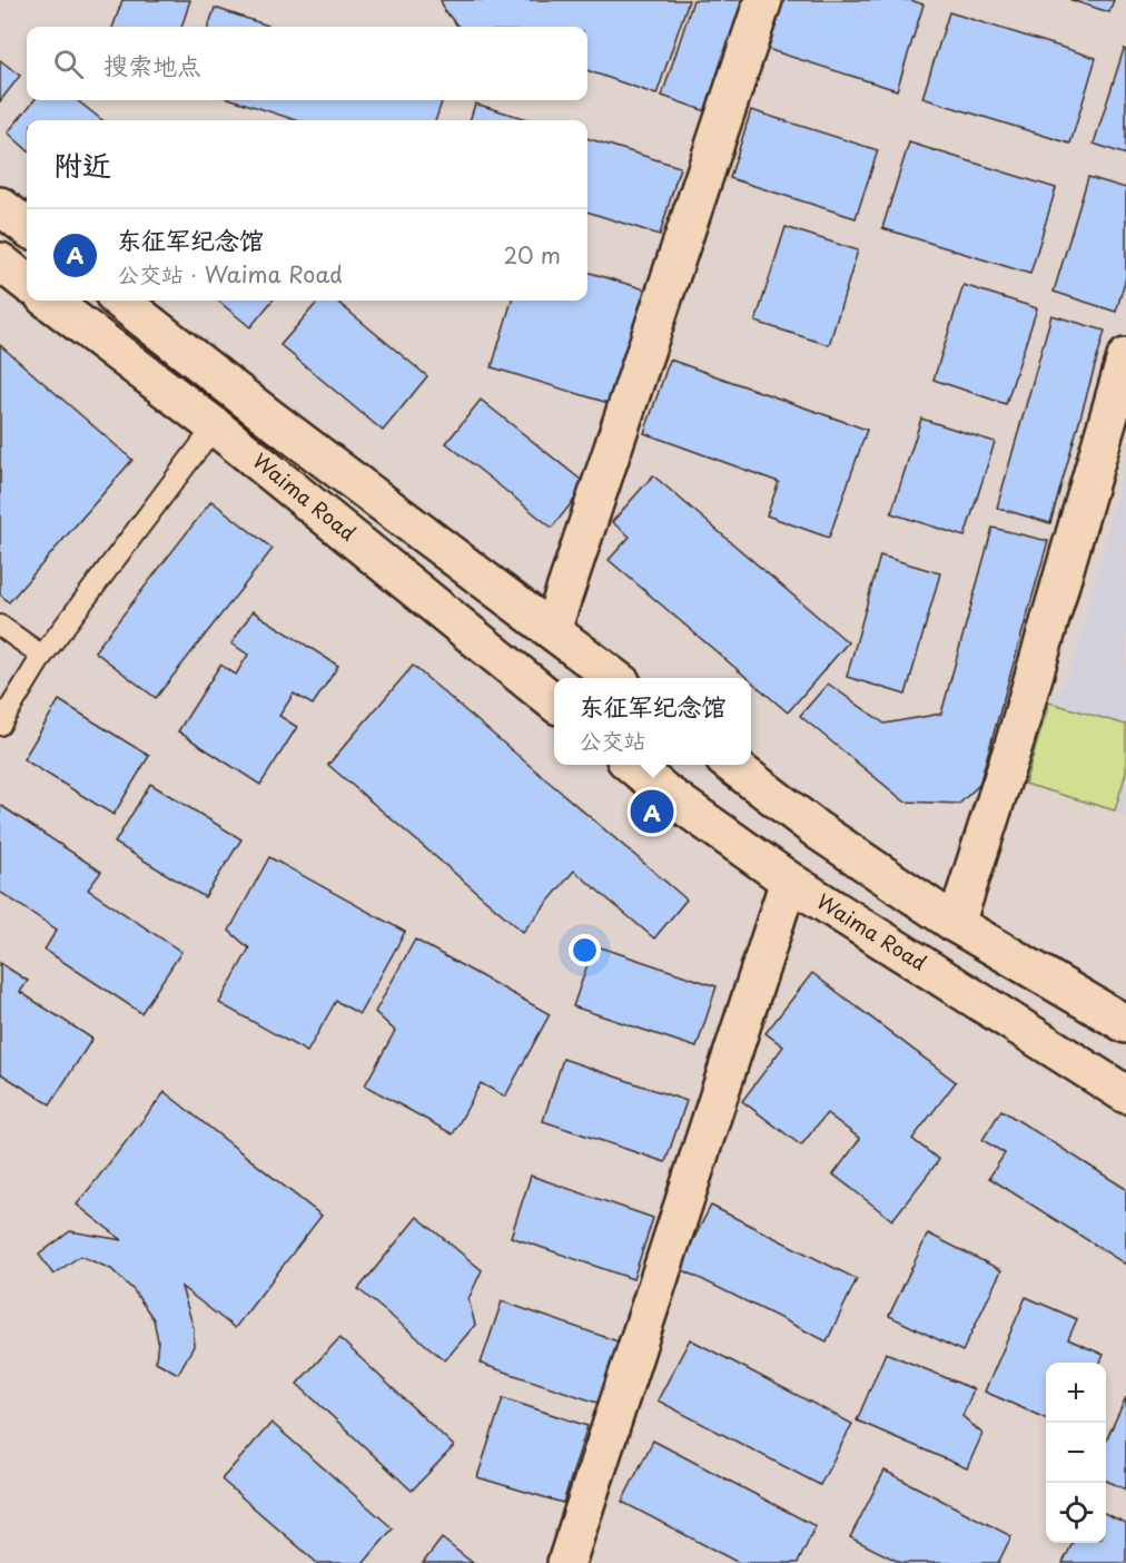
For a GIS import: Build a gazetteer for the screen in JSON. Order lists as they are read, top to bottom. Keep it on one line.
{"streets":{"street":["Waima Road"]},"page":{"search":"搜索地点","heading":"附近","list":[{"mark":"A","name":"东征军纪念馆","note":"公交站 · Waima Road","value":"20 m"}],"popup":["东征军纪念馆","公交站"],"pins":"A","map_buttons":["+","−"]}}
